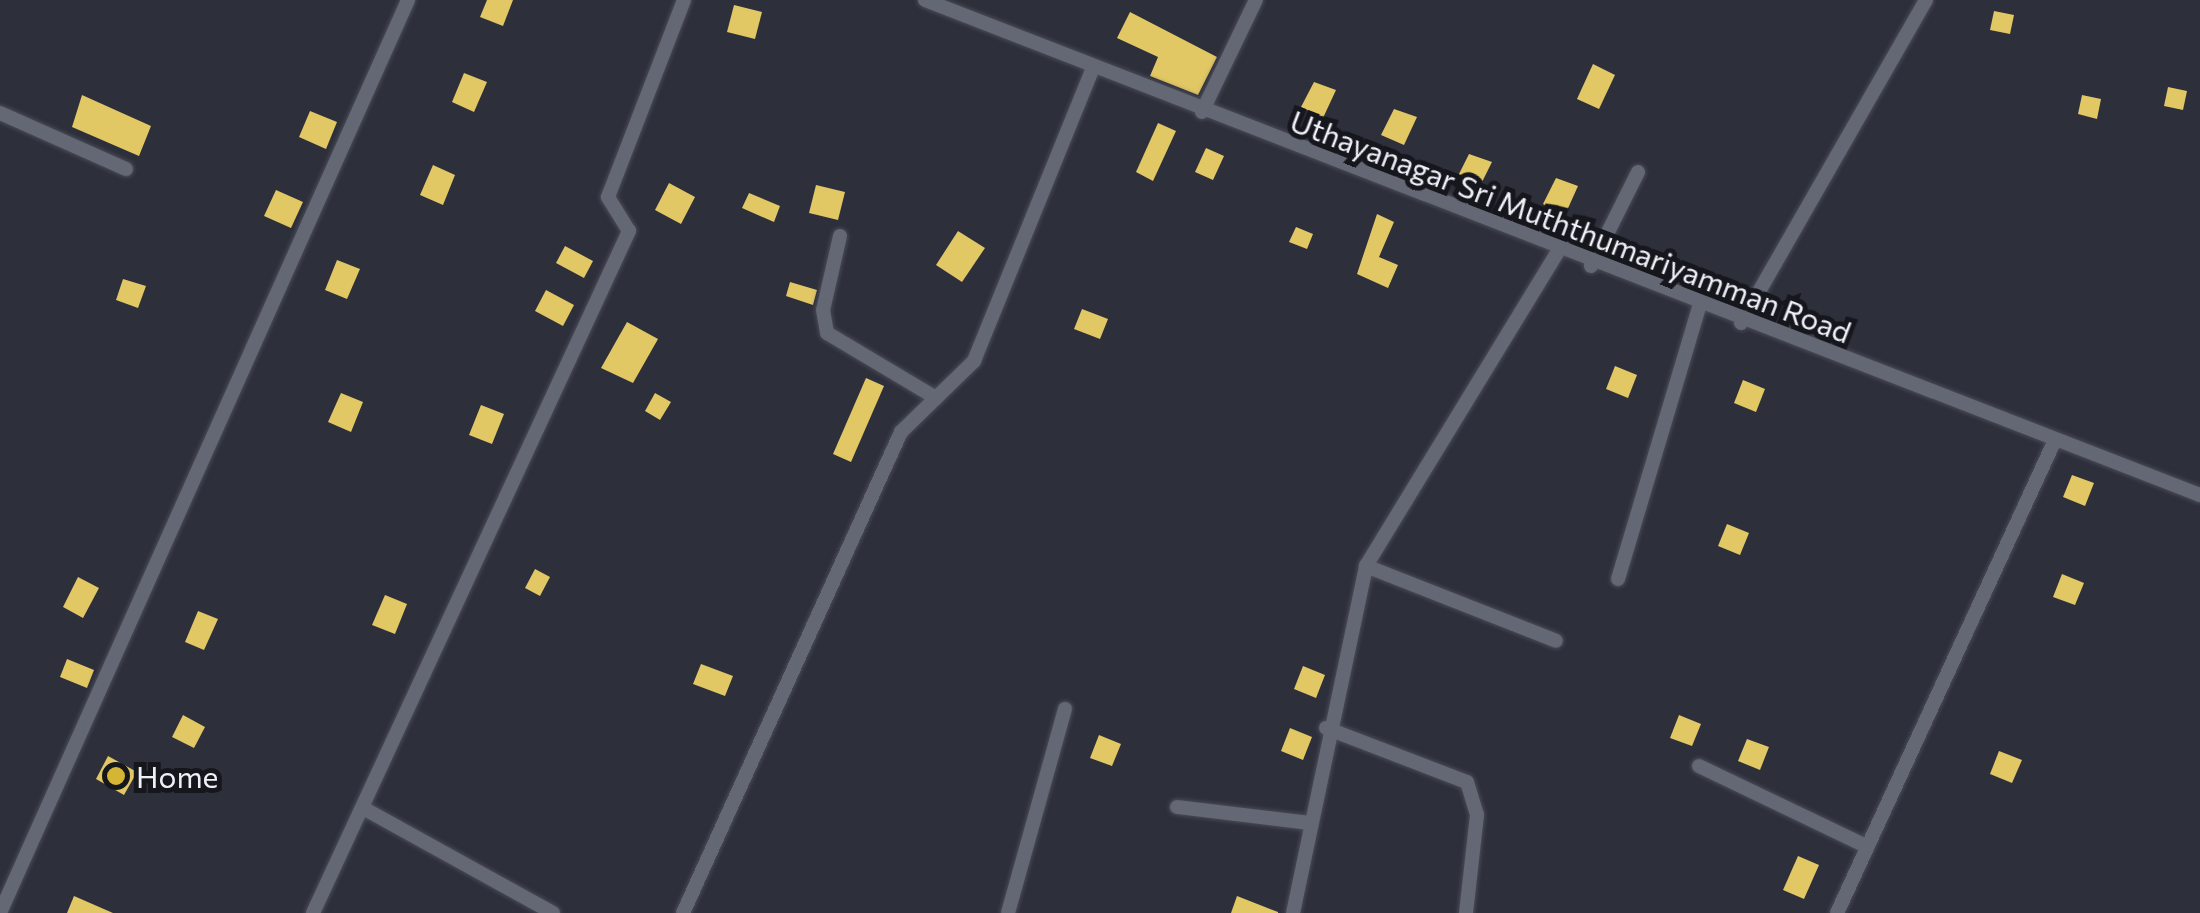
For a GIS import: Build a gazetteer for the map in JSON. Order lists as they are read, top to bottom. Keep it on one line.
{"streets":{"street":["Uthayanagar Sri Muththumariyamman Road"]},"places":["Home"]}
